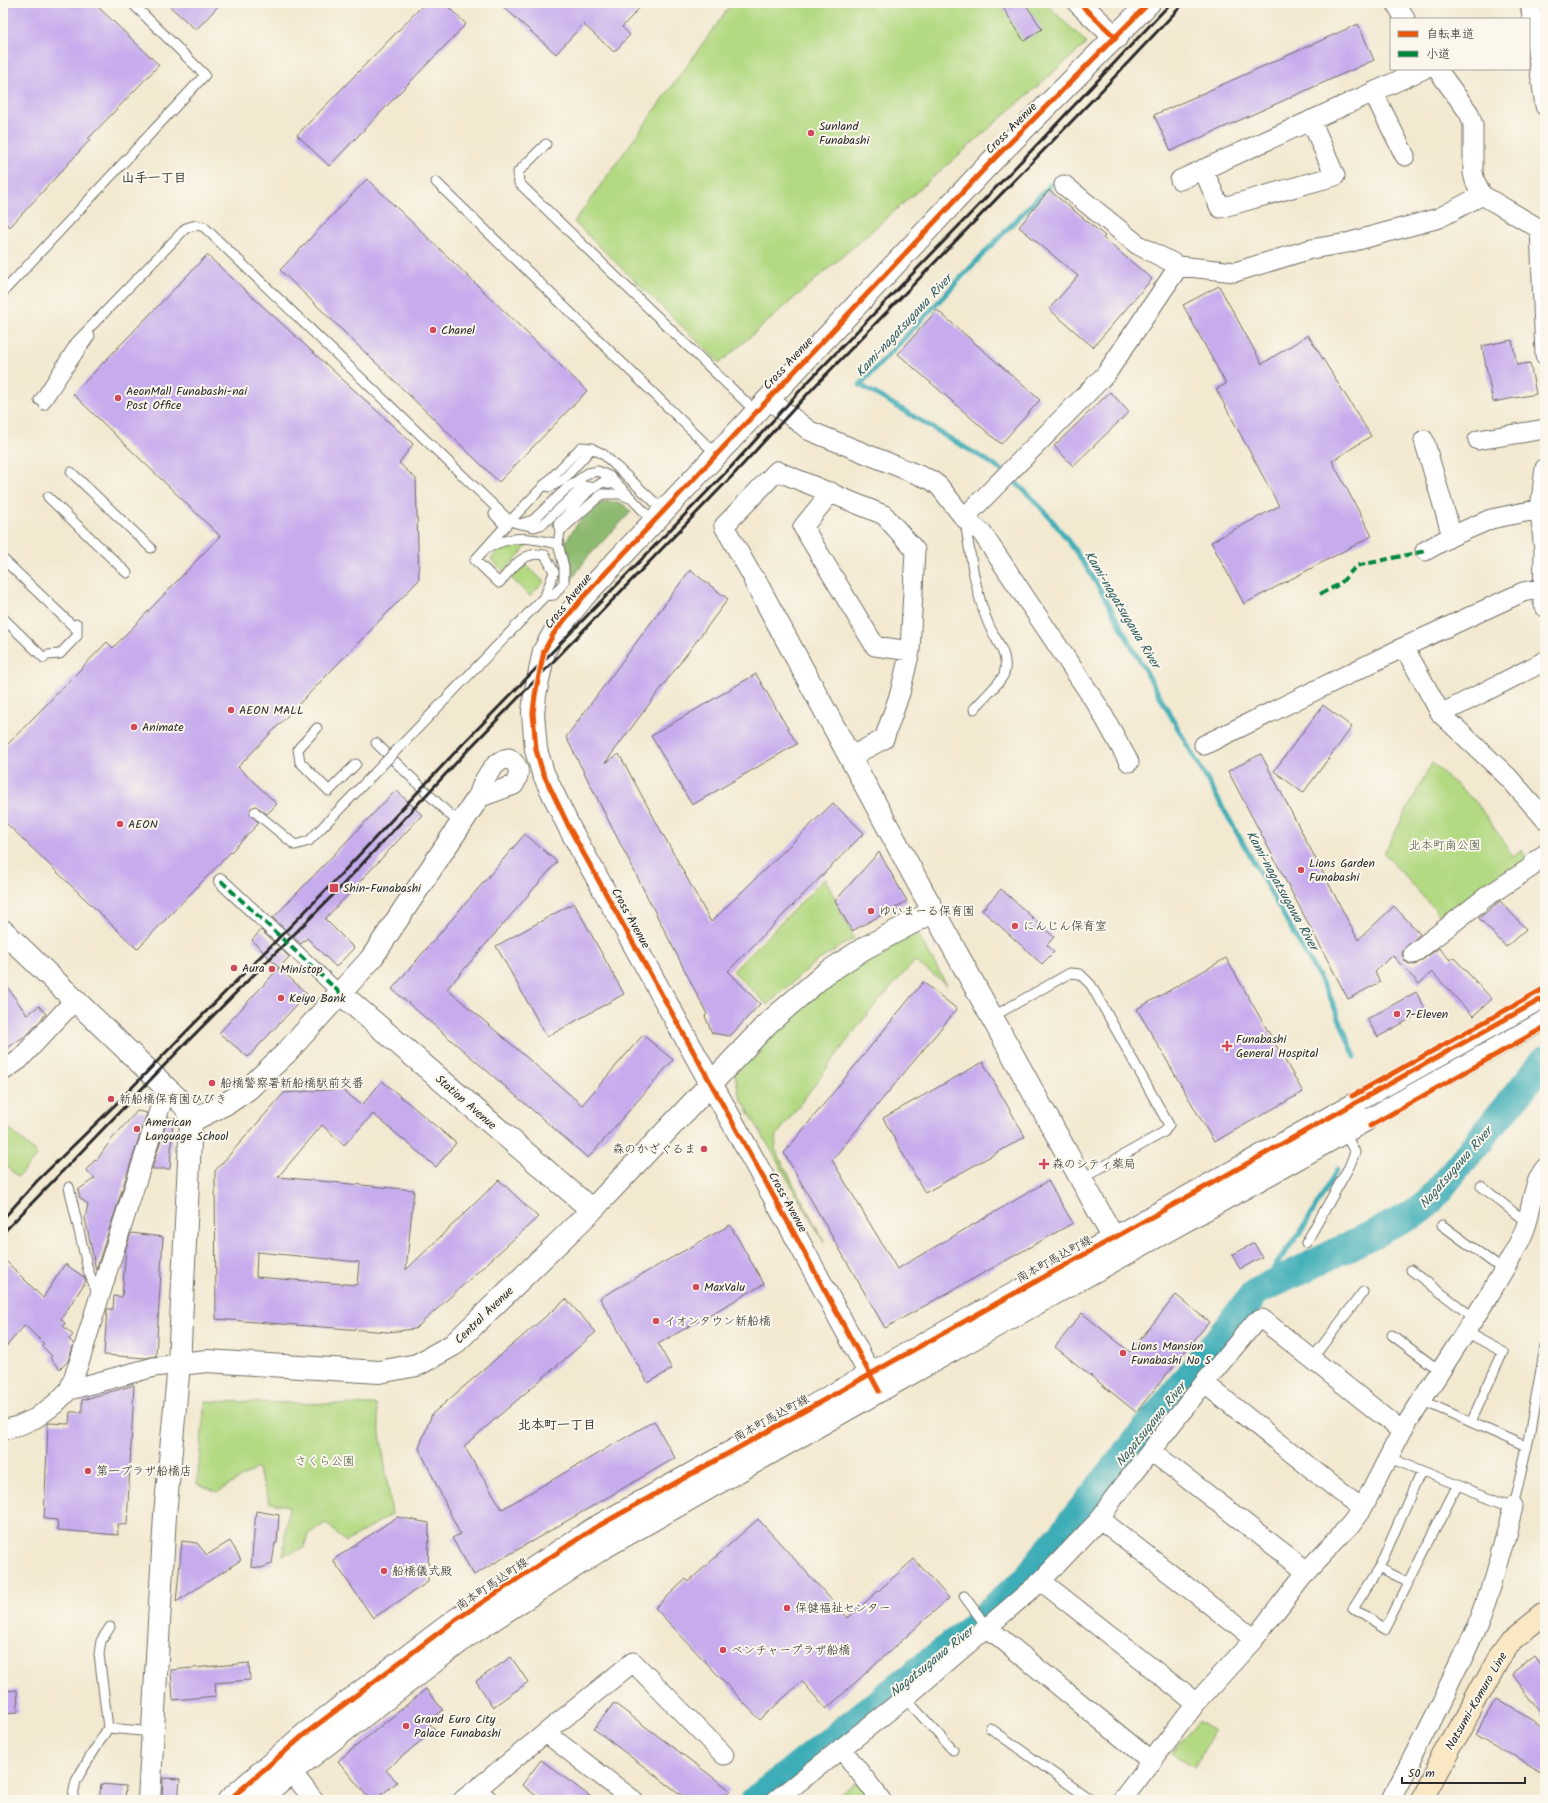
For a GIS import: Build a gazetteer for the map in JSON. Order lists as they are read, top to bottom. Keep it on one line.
{"streets":{"main road":["Natsumi-Komuro Line"],"street":["Cross Avenue","Station Avenue","南本町馬込町線","Central Avenue"]},"crossings":[["Cross Avenue","南本町馬込町線"],["Cross Avenue","Central Avenue"],["Station Avenue","Central Avenue"]],"districts":["山手一丁目","北本町一丁目"],"water":["Kami-nagatsugawa River","Nagatsugawa River"],"parks":["北本町南公園","さくら公園"],"places":{"other":["Sunland Funabashi","Chanel","AeonMall Funabashi-nai Post Office","AEON MALL","Animate","AEON","Lions Garden Funabashi","ゆいまーる保育園","にんじん保育室","Aura","Ministop","Keiyo Bank","7-Eleven","船橋警察署新船橋駅前交番","新船橋保育園ひびき","American Language School","森のかざぐるま","MaxValu","イオンタウン新船橋","Lions Mansion Funabashi No 5","第一プラザ船橋店","船橋儀式殿","保健福祉センター","ベンチャープラザ船橋","Grand Euro City Palace Funabashi"],"transit":["Shin-Funabashi"],"health":["Funabashi General Hospital","森のシティ薬局"]},"legend":["自転車道","小道"],"scale_bar":"50 m"}
